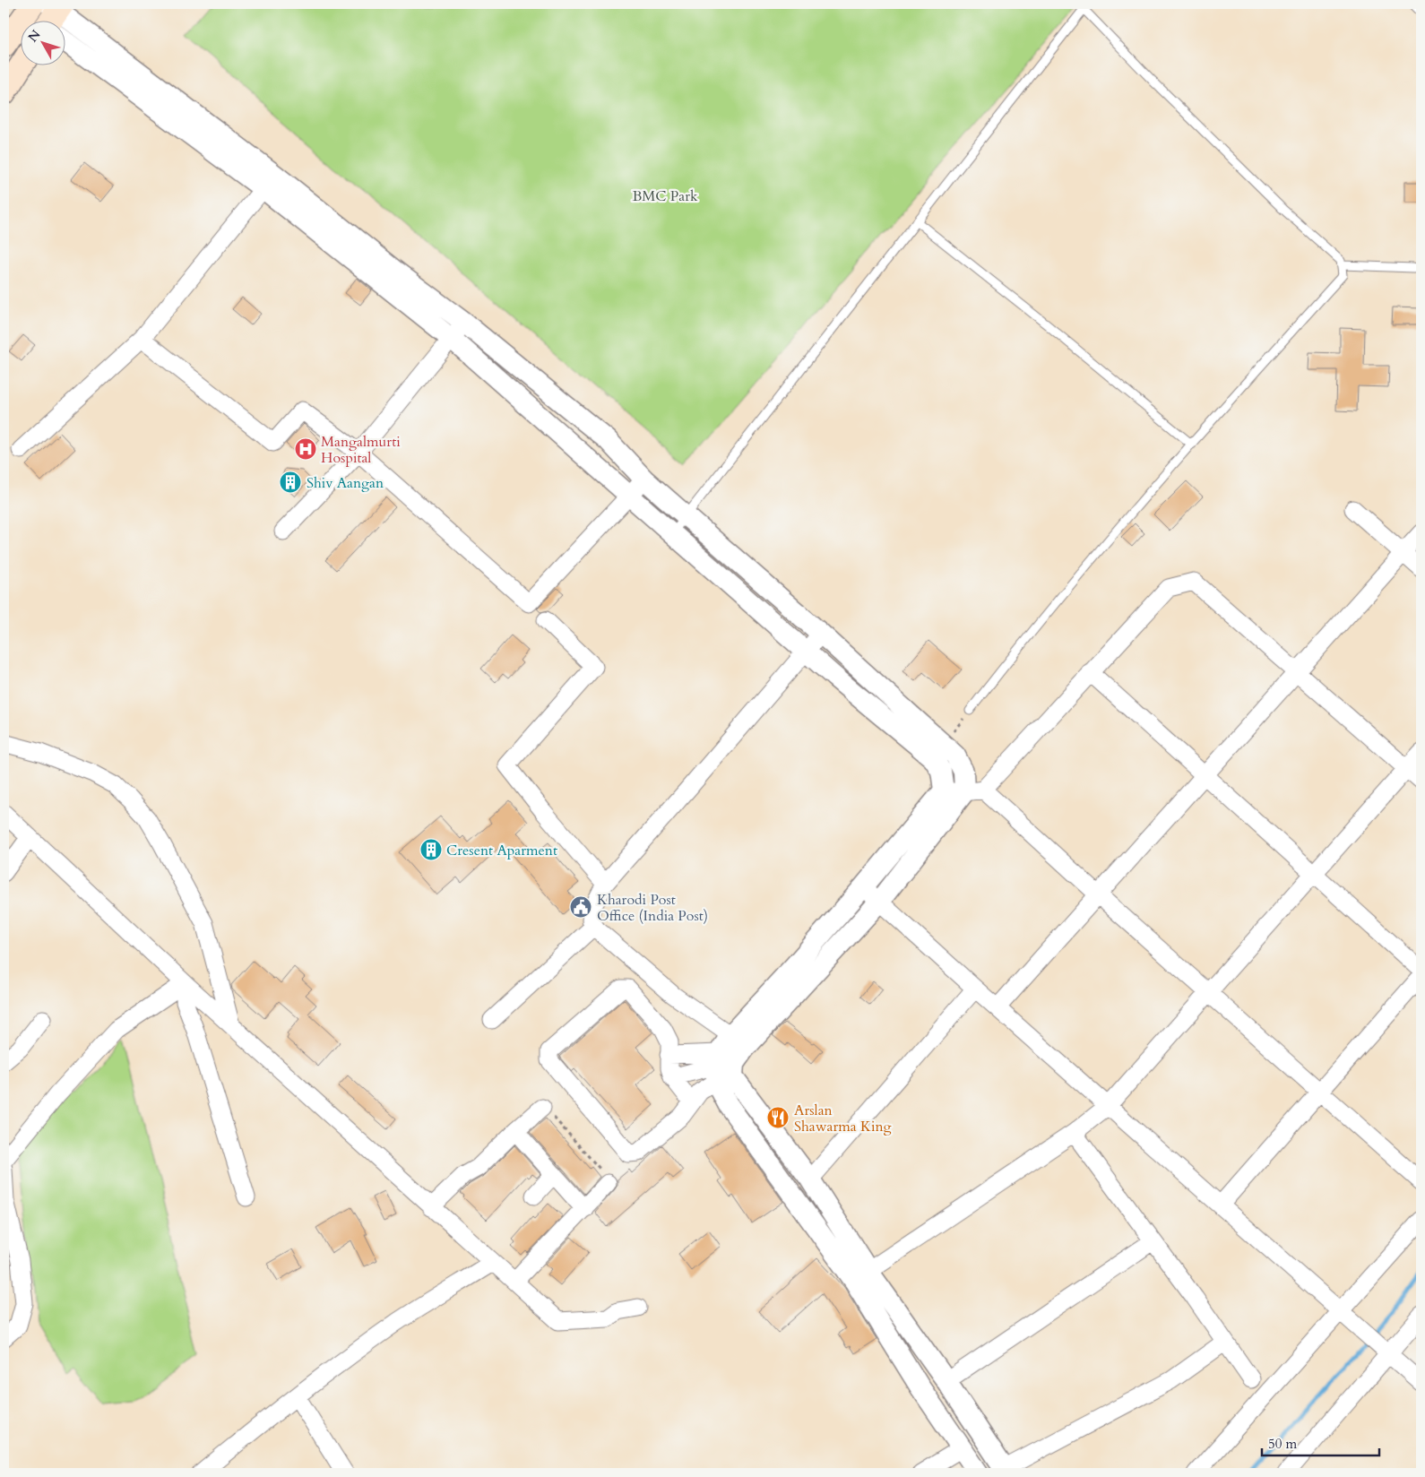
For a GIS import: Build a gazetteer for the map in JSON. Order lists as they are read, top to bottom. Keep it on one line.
{"parks":["BMC Park"],"places":{"hospital":["Mangalmurti Hospital"],"building":["Shiv Aangan","Cresent Aparment"],"public building":["Kharodi Post Office (India Post)"],"restaurant":["Arslan Shawarma King"]},"scale_bar":"50 m","north":"top left"}
